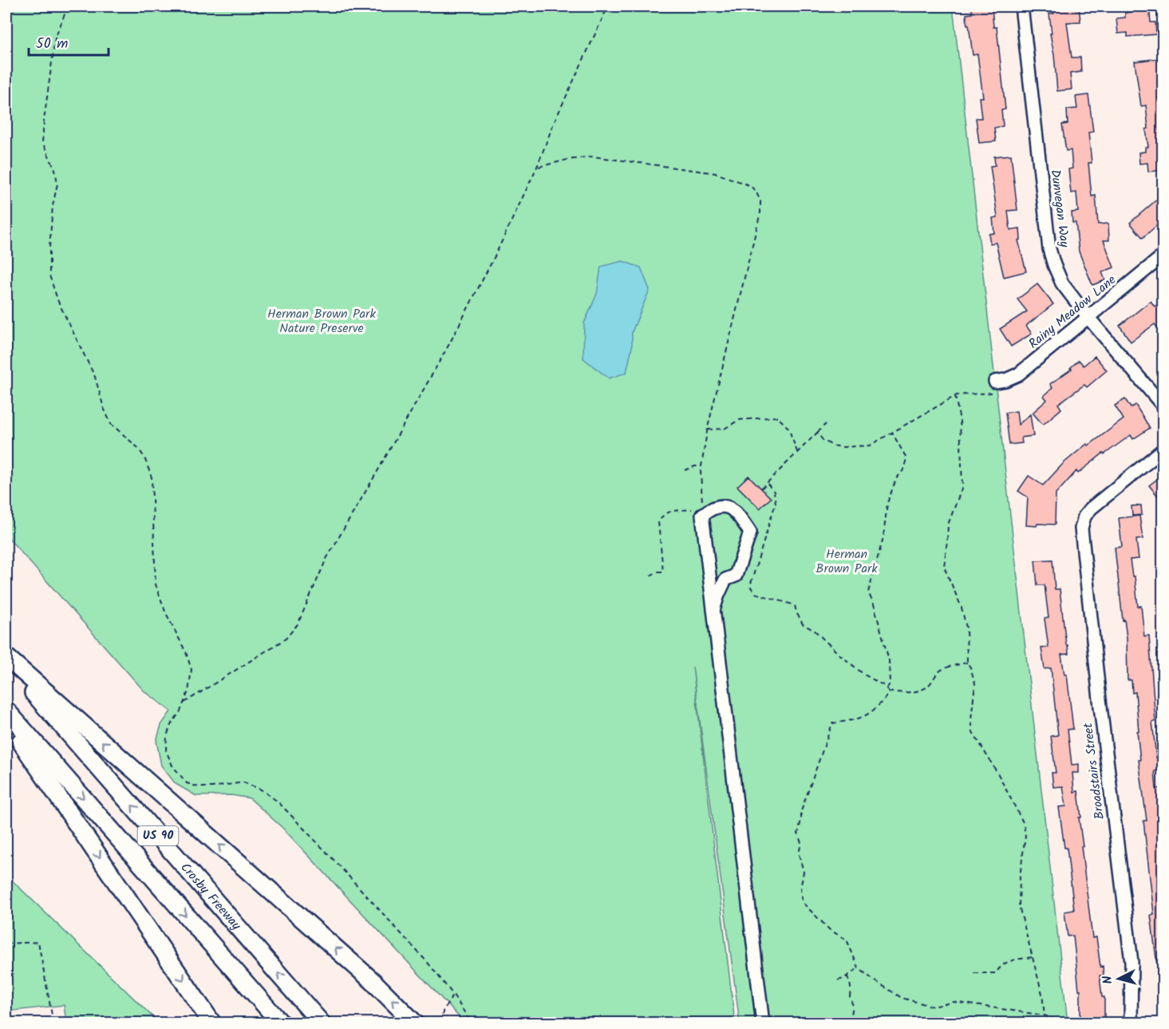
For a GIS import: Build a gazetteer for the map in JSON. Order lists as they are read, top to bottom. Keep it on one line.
{"streets":{"highway":["US 90","Crosby Freeway"],"street":["Dunvegan Way","Rainy Meadow Lane","Broadstairs Street"]},"crossings":[["Dunvegan Way","Rainy Meadow Lane"]],"parks":["Herman Brown Park Nature Preserve","Herman Brown Park"],"scale_bar":"50 m","north":"left"}
